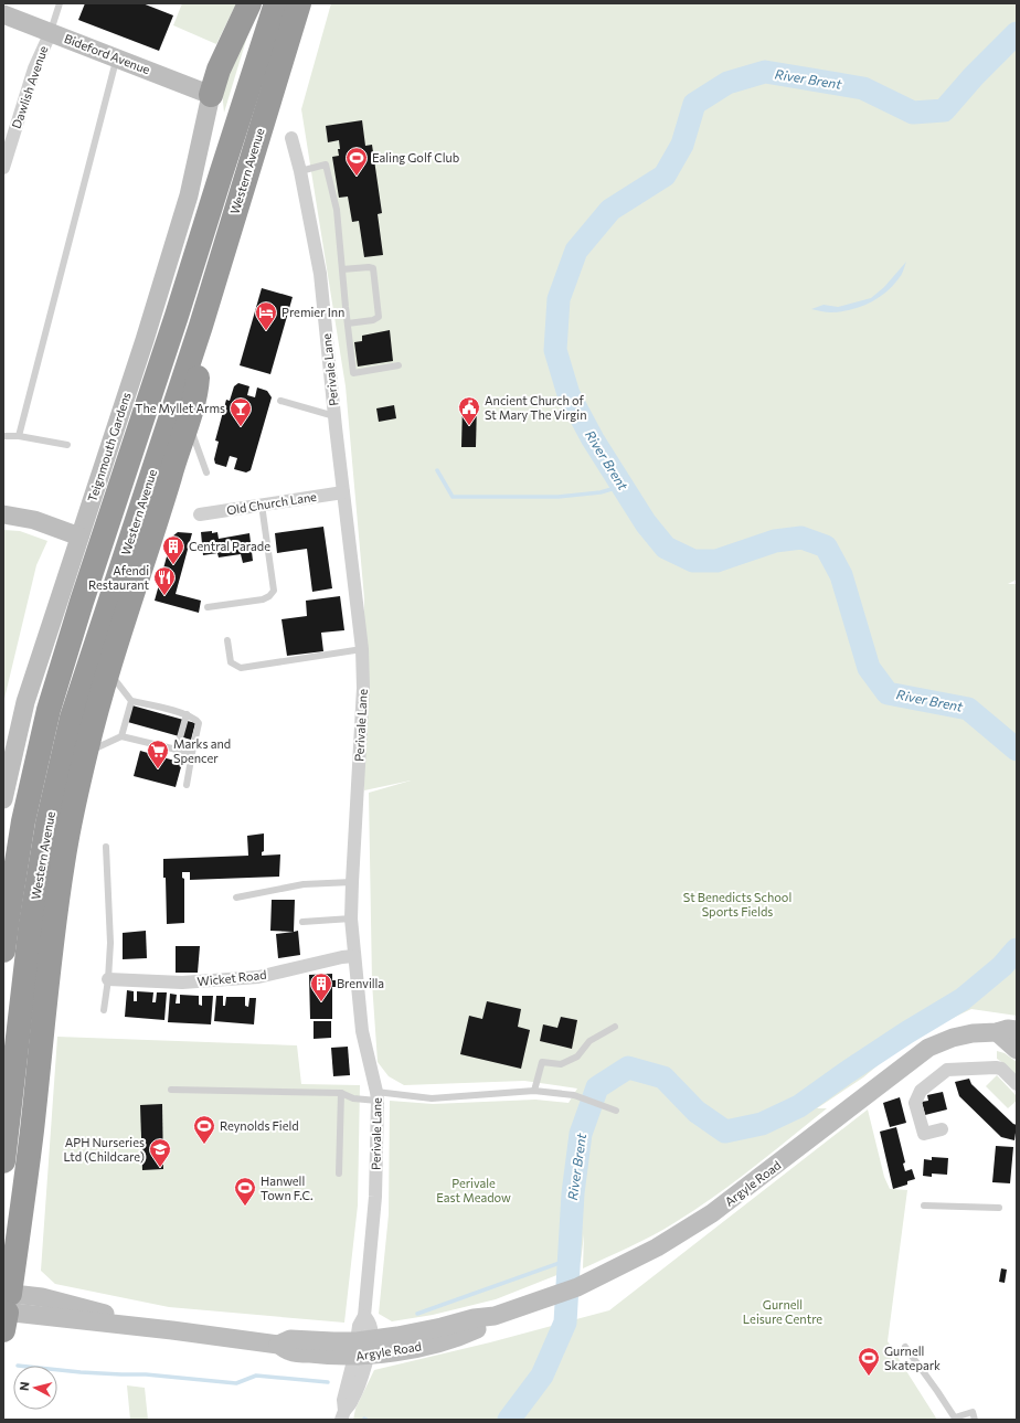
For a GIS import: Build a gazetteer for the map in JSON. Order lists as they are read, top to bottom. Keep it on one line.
{"streets":{"highway":["Western Avenue"],"main road":["Bideford Avenue","Teignmouth Gardens","Argyle Road"],"street":["Dawlish Avenue","Perivale Lane","Old Church Lane","Wicket Road"]},"crossings":[["Bideford Avenue","Dawlish Avenue"],["Bideford Avenue","Teignmouth Gardens"],["Perivale Lane","Old Church Lane"],["Perivale Lane","Wicket Road"],["Perivale Lane","Argyle Road"]],"water":["River Brent"],"parks":["St Benedicts School Sports Fields","Perivale East Meadow","Gurnell Leisure Centre"],"places":{"sports":["Ealing Golf Club","Reynolds Field","Hanwell Town F.C.","Gurnell Skatepark"],"hotel":["Premier Inn"],"public building":["Ancient Church of St Mary The Virgin"],"bar":["The Myllet Arms"],"building":["Central Parade","Brenvilla"],"restaurant":["Afendi Restaurant"],"supermarket":["Marks and Spencer"],"school or university":["APH Nurseries Ltd (Childcare)"]},"north":"left"}
